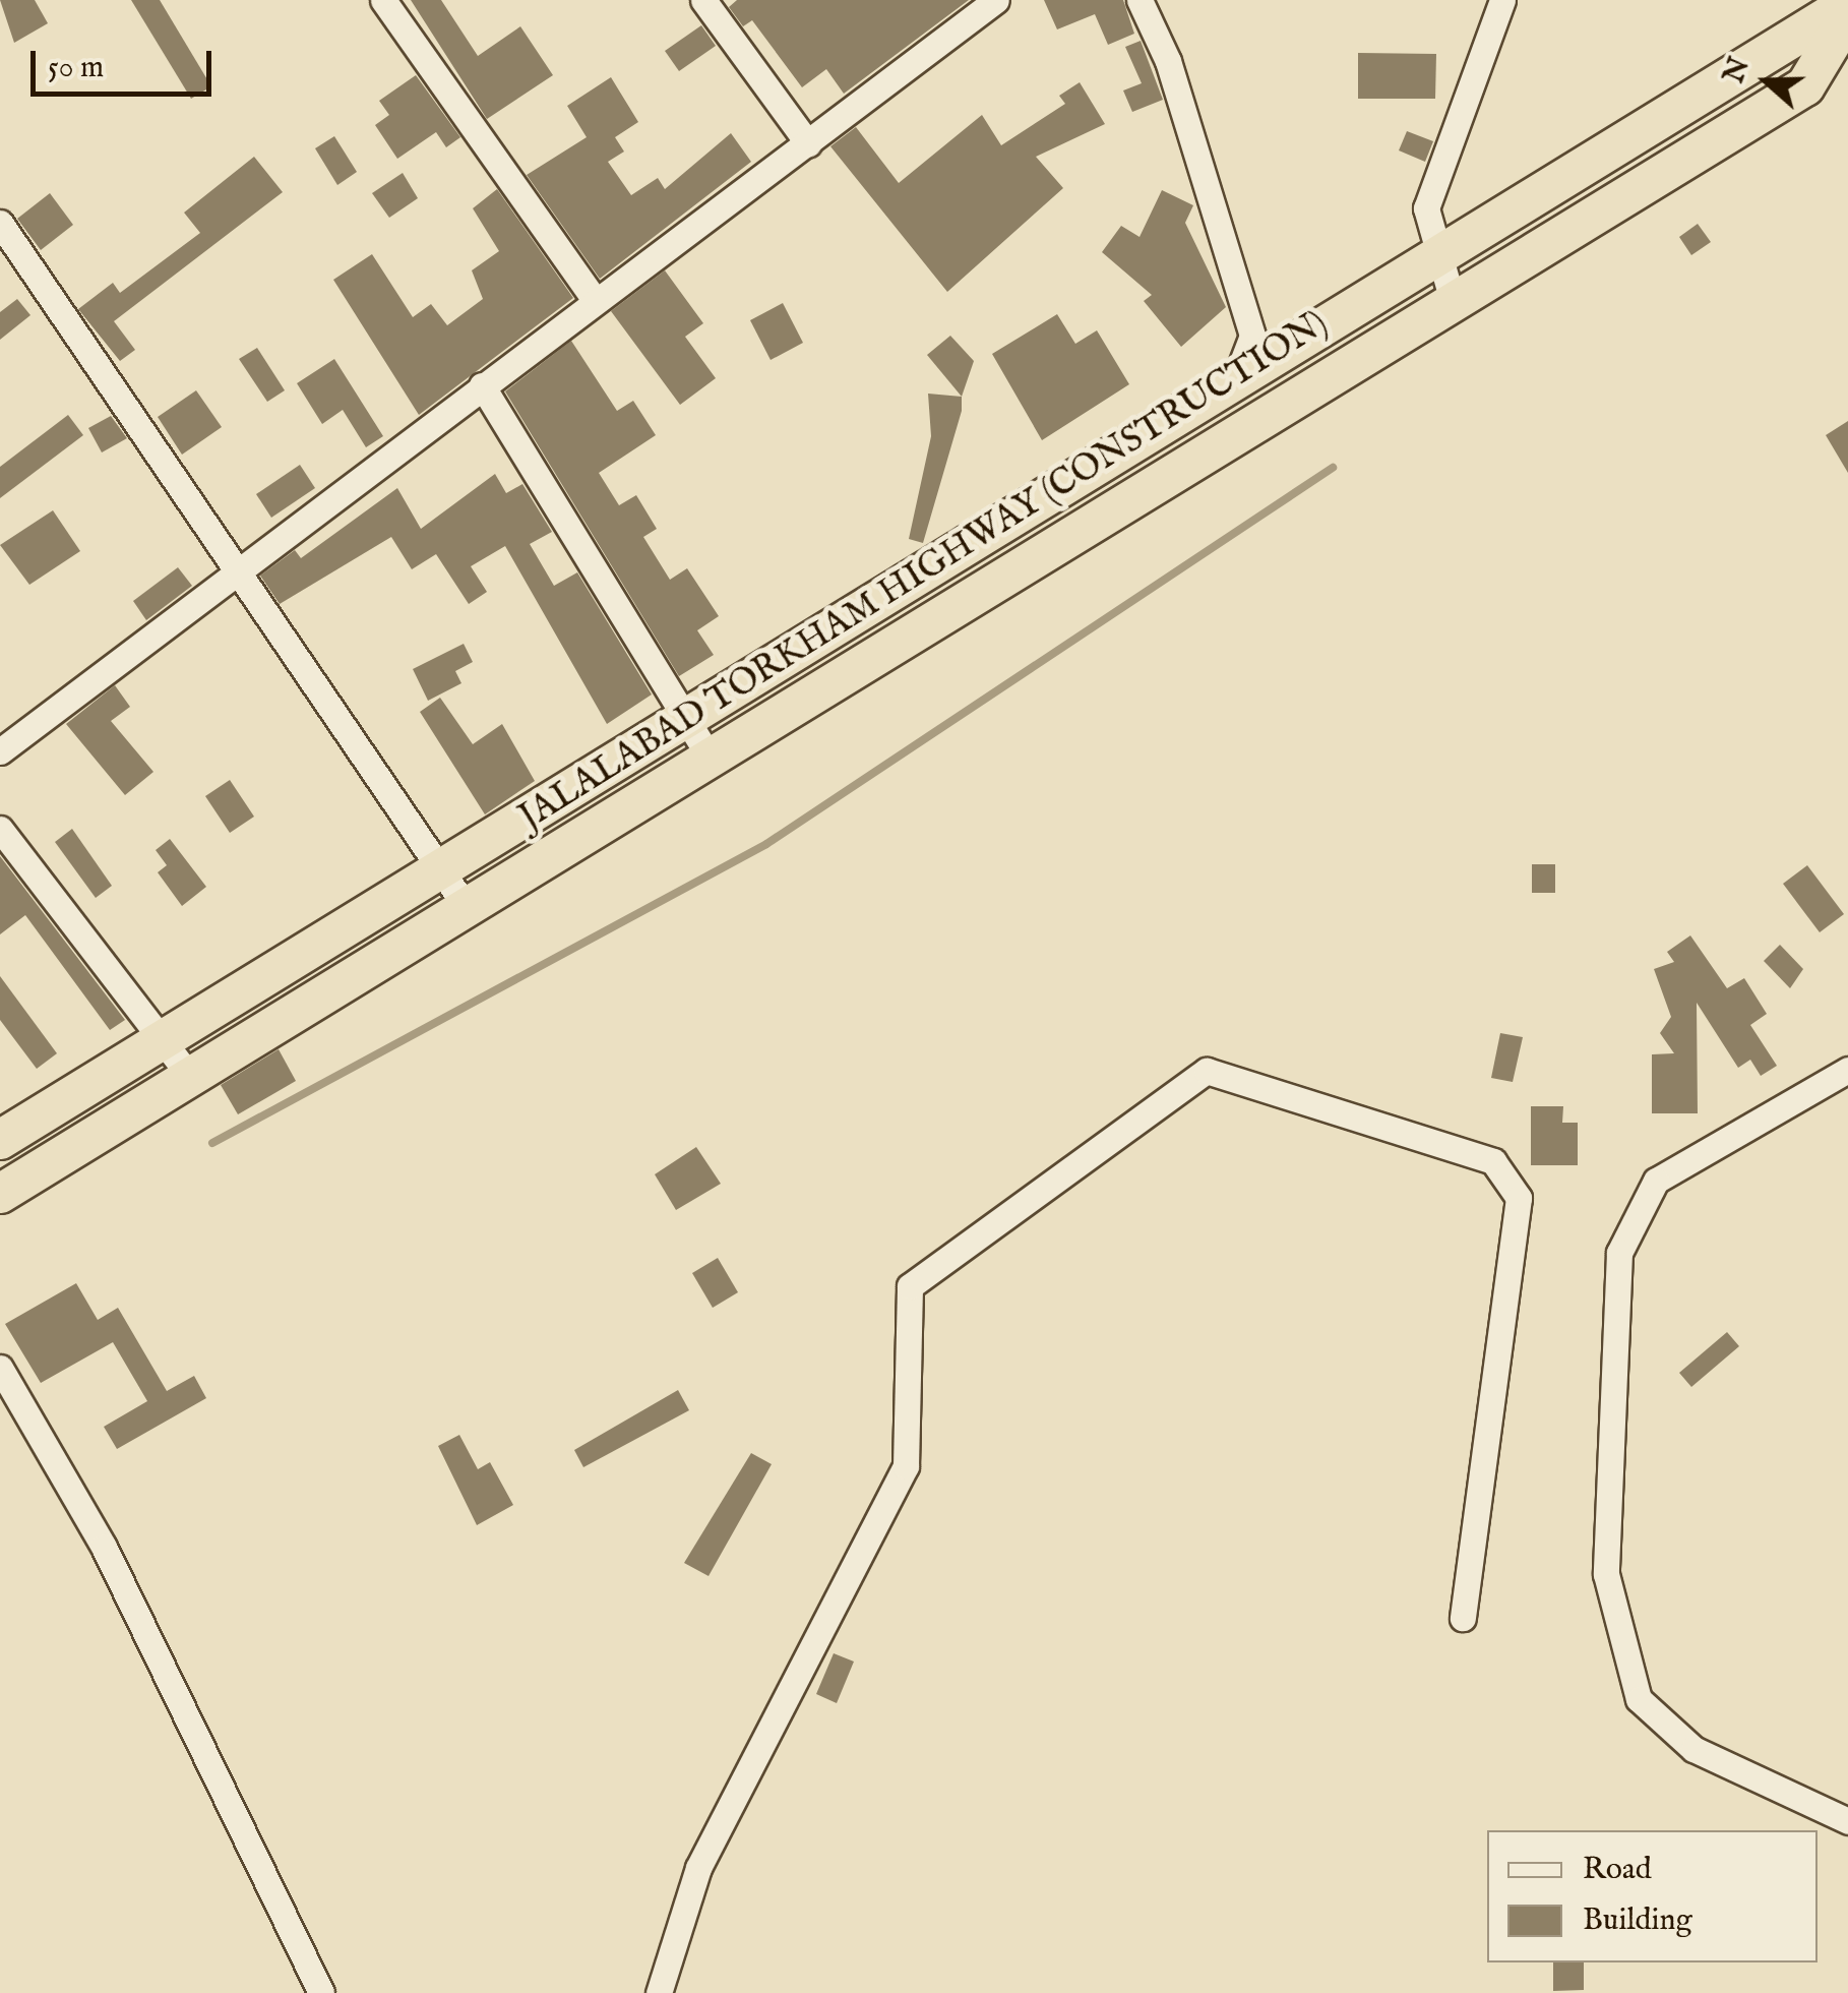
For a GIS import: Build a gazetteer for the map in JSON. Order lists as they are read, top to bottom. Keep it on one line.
{"streets":{"highway":["JALALABAD TORKHAM HIGHWAY (CONSTRUCTION)"]},"legend":["Road","Building"],"scale_bar":"50 m","north":"left"}
